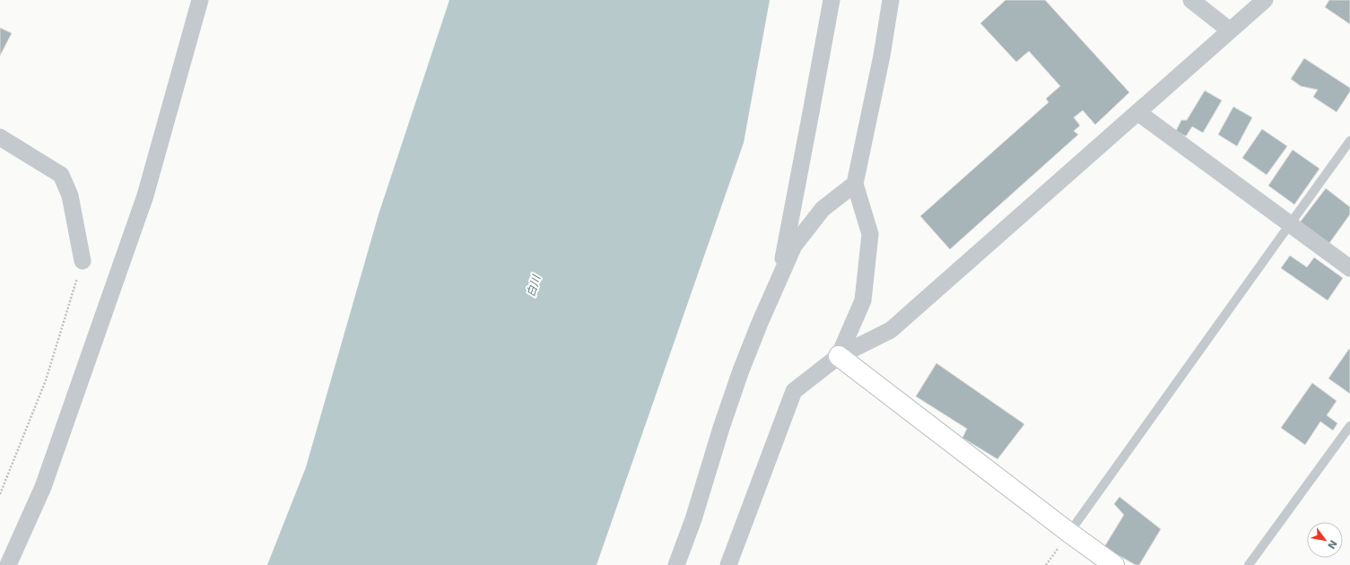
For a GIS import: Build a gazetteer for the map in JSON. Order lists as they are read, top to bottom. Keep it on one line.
{"water":["白川"],"north":"bottom right"}
